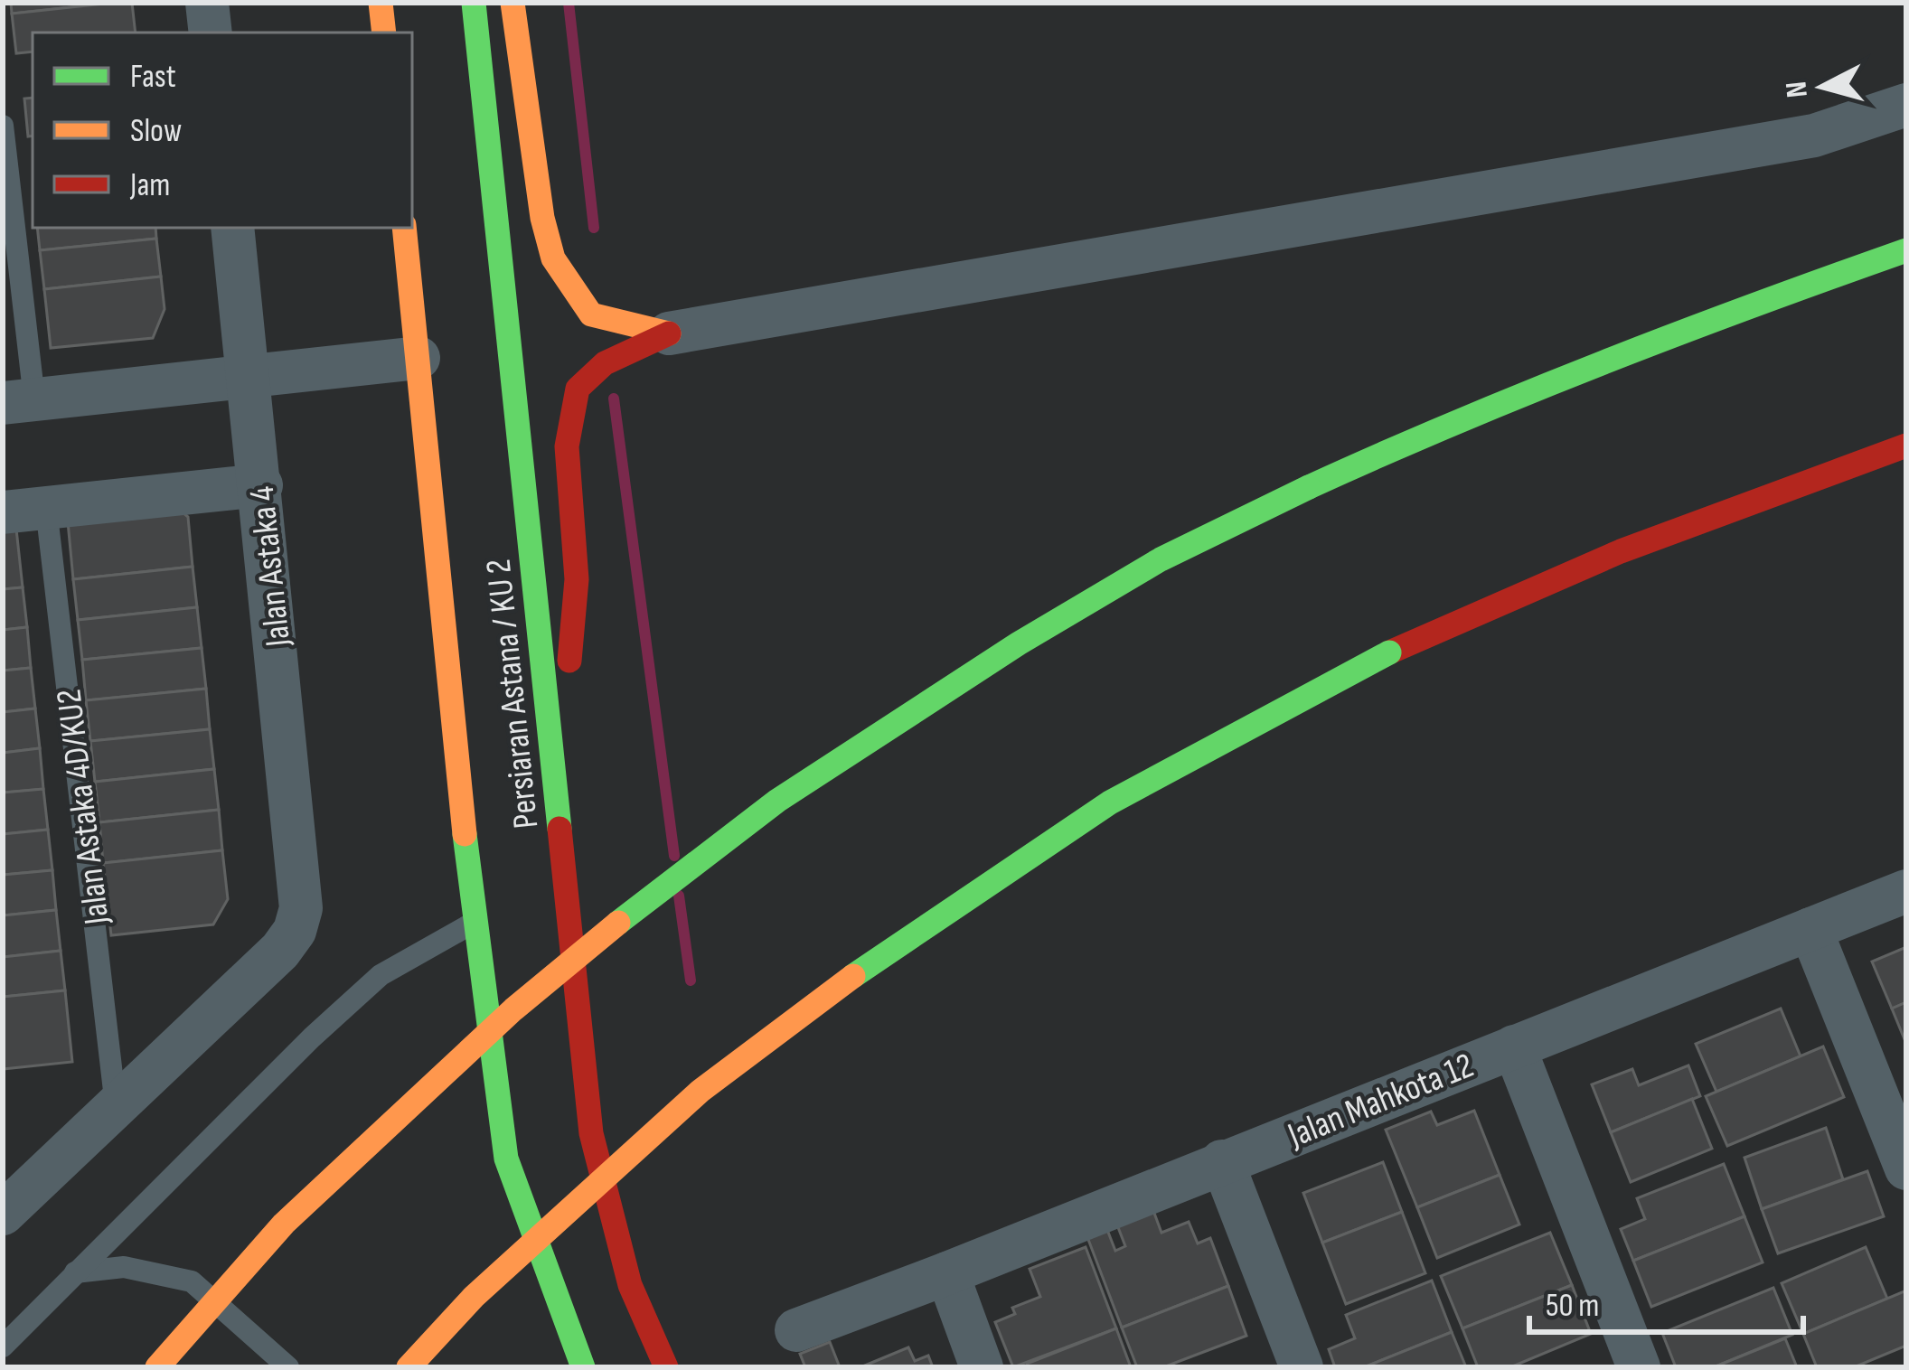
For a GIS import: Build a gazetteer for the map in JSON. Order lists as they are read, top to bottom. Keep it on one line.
{"streets":{"main road":["Persiaran Astana / KU 2"],"street":["Jalan Astaka 4","Jalan Mahkota 12"],"lane":["Jalan Astaka 4D/KU2"]},"crossings":[["Jalan Astaka 4","Jalan Astaka 4D/KU2"]],"legend":["Fast","Slow","Jam"],"scale_bar":"50 m","north":"left"}
